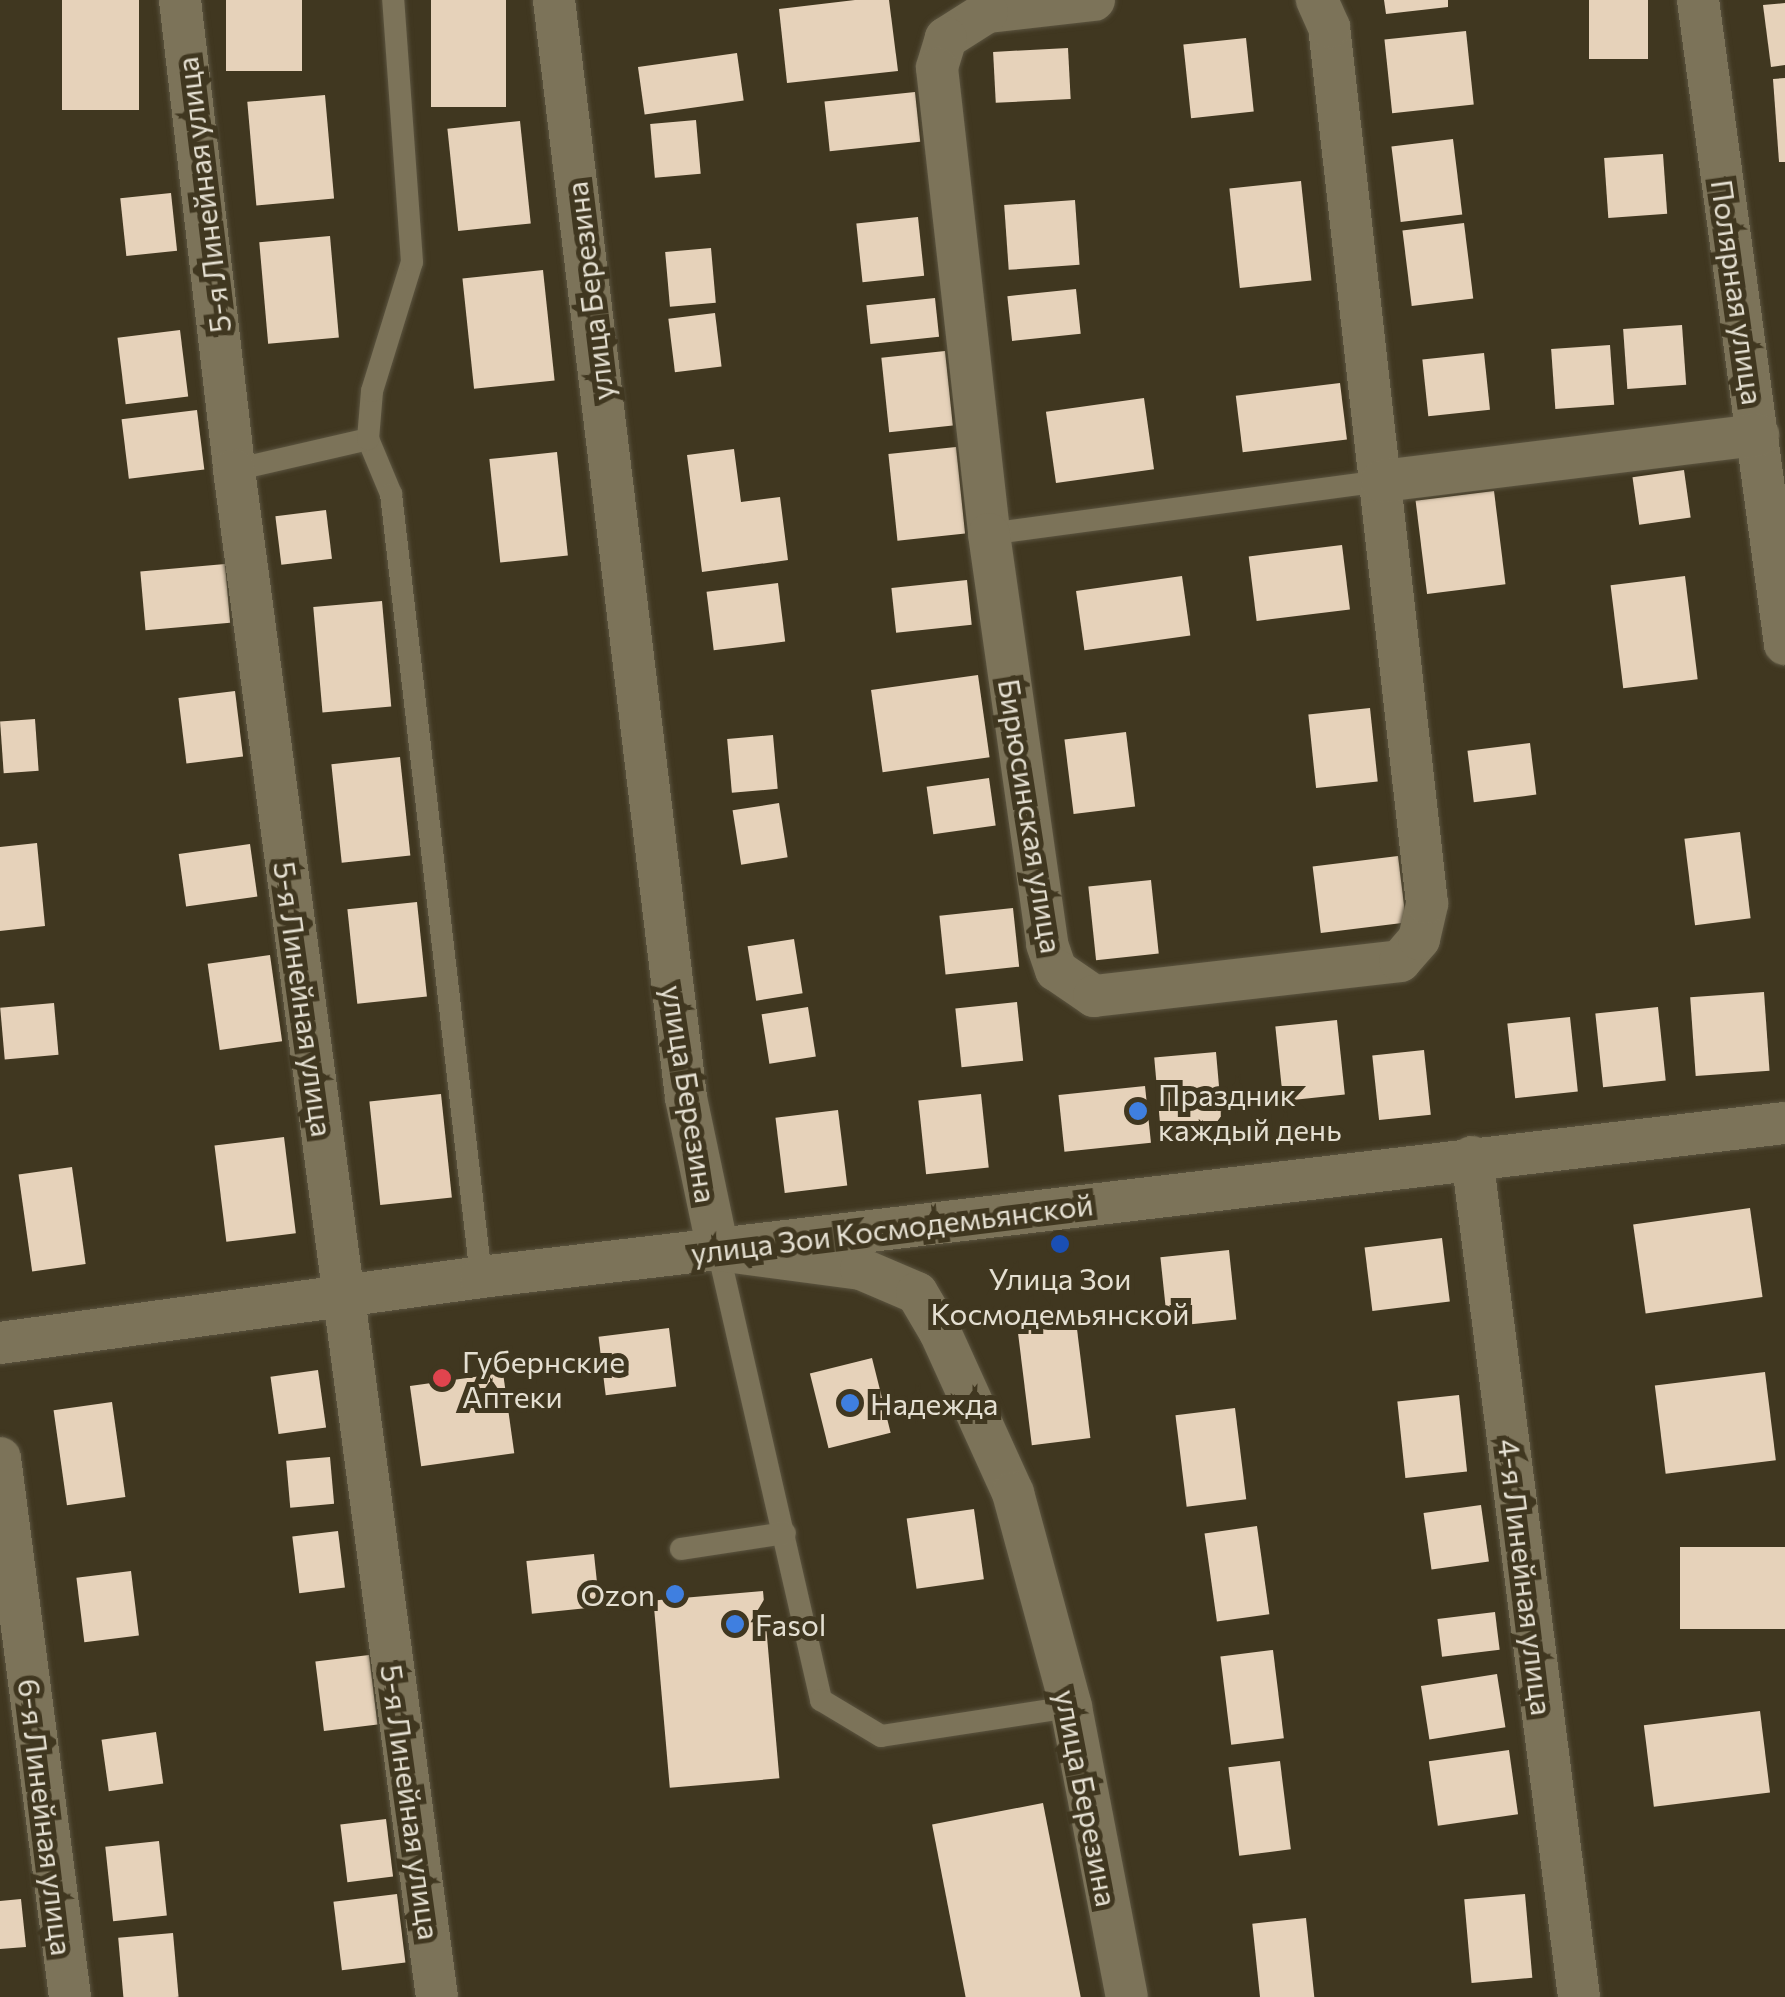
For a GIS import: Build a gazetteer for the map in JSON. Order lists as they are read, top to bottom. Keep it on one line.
{"streets":{"street":["5-я Линейная улица","улица Березина","Полярная улица","Бирюсинская улица","улица Зои Космодемьянской","4-я Линейная улица","6-я Линейная улица"]},"crossings":[["5-я Линейная улица","улица Зои Космодемьянской"],["улица Березина","улица Зои Космодемьянской"],["улица Зои Космодемьянской","4-я Линейная улица"]],"places":["Праздник каждый день","Улица Зои Космодемьянской","Губернские Аптеки","Надежда","Ozon","Fasol"]}
